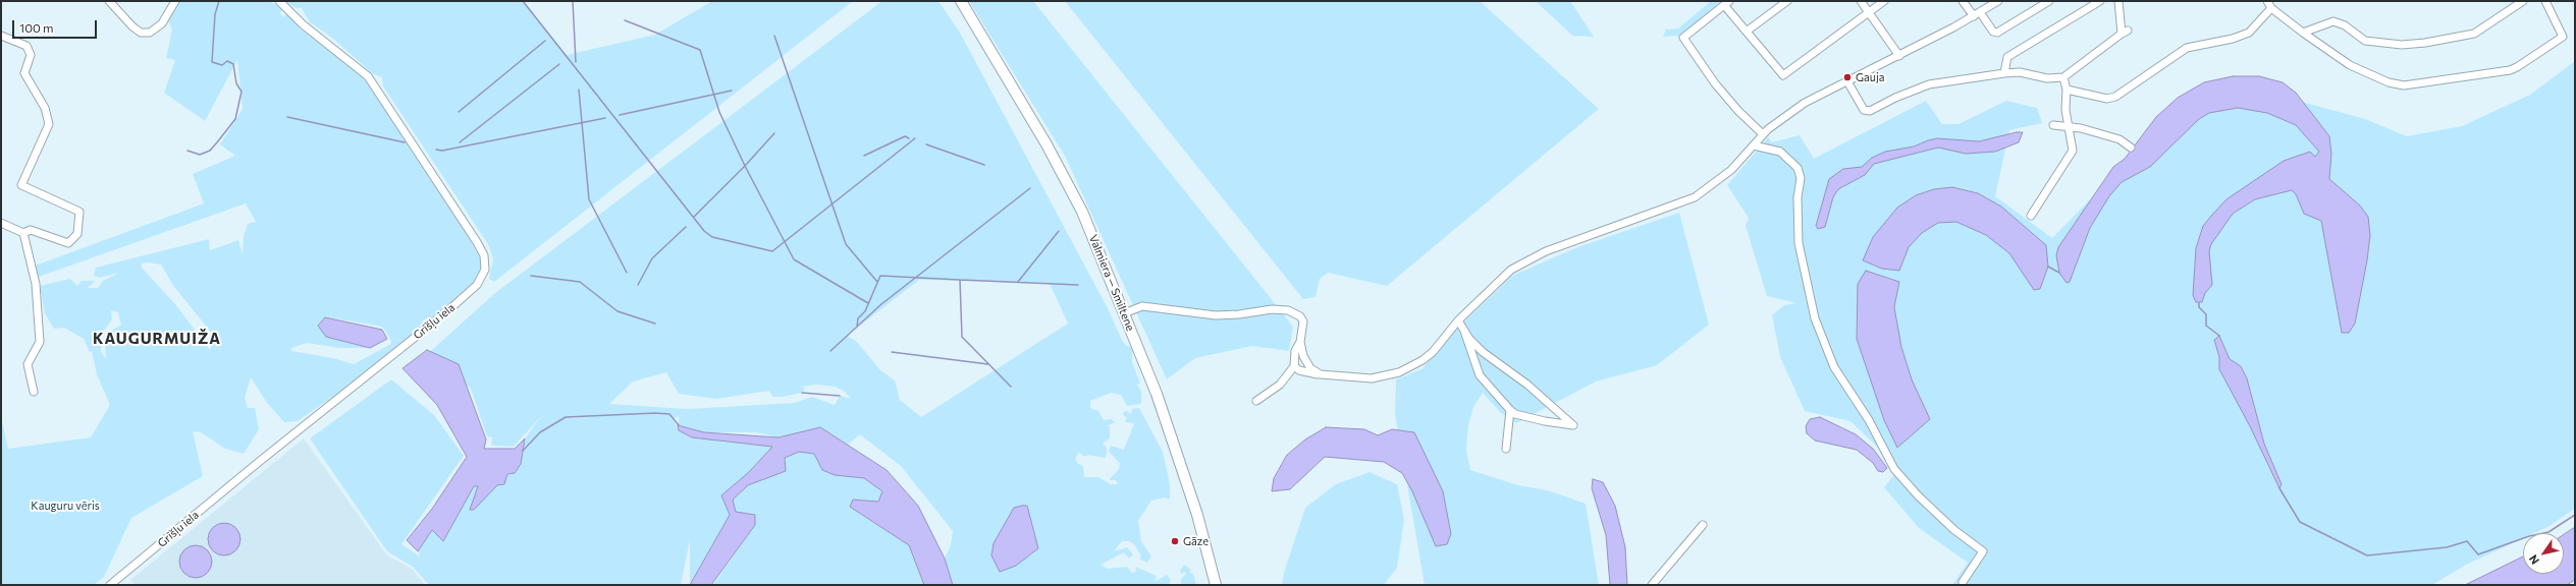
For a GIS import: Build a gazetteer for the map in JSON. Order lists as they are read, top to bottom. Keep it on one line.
{"streets":{"main road":["Valmiera — Smiltene"],"street":["Grīšļu iela"]},"districts":["KAUGURMUIŽA"],"parks":["Kauguru vēris"],"places":["Gauja","Gāze"],"scale_bar":"100 m","north":"bottom left"}
